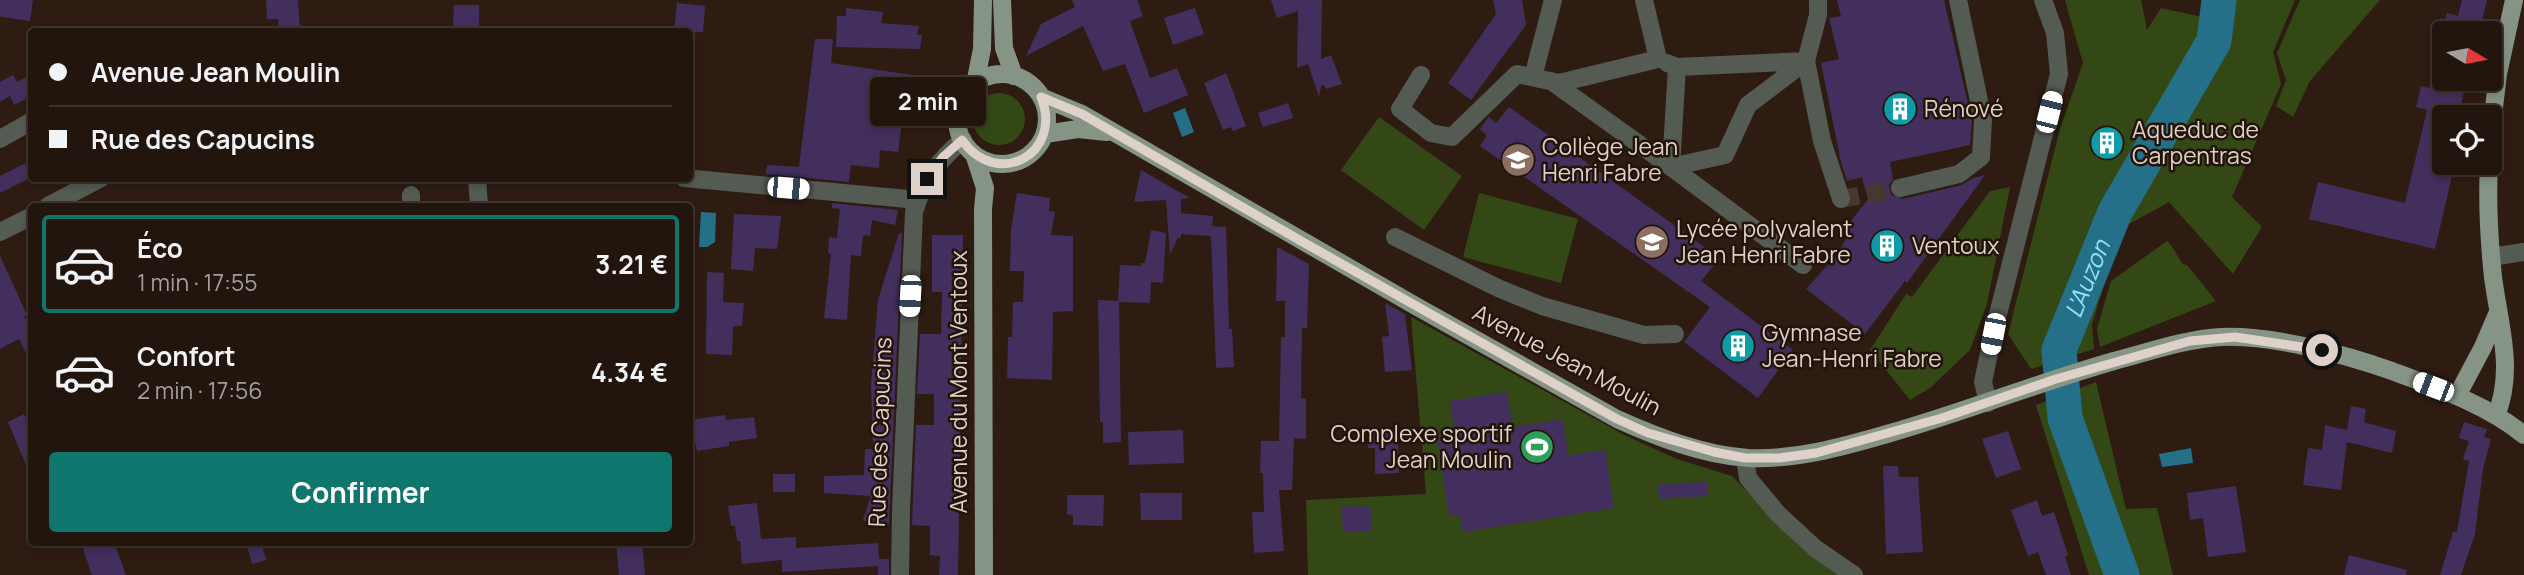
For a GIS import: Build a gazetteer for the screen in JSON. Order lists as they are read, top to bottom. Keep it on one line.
{"streets":{"main road":["Avenue Jean Moulin","Avenue du Mont Ventoux"],"street":["Rue des Capucins"]},"crossings":[["Avenue Jean Moulin","Avenue du Mont Ventoux"],["Avenue Jean Moulin","Rue des Capucins"],["Avenue du Mont Ventoux","Rue des Capucins"]],"water":["L'Auzon"],"places":{"building":["Rénové","Aqueduc de Carpentras","Ventoux","Gymnase Jean-Henri Fabre"],"school or university":["Collège Jean Henri Fabre","Lycée polyvalent Jean Henri Fabre"],"sports":["Complexe sportif Jean Moulin"]},"north":"right","page":{"banner":["Avenue Jean Moulin","Rue des Capucins"],"bubble":"2 min","list":[{"name":"Éco","note":"1 min · 17:55","value":"3.21 €"},{"name":"Confort","note":"2 min · 17:56","value":"4.34 €"}],"buttons":"Confirmer"}}
